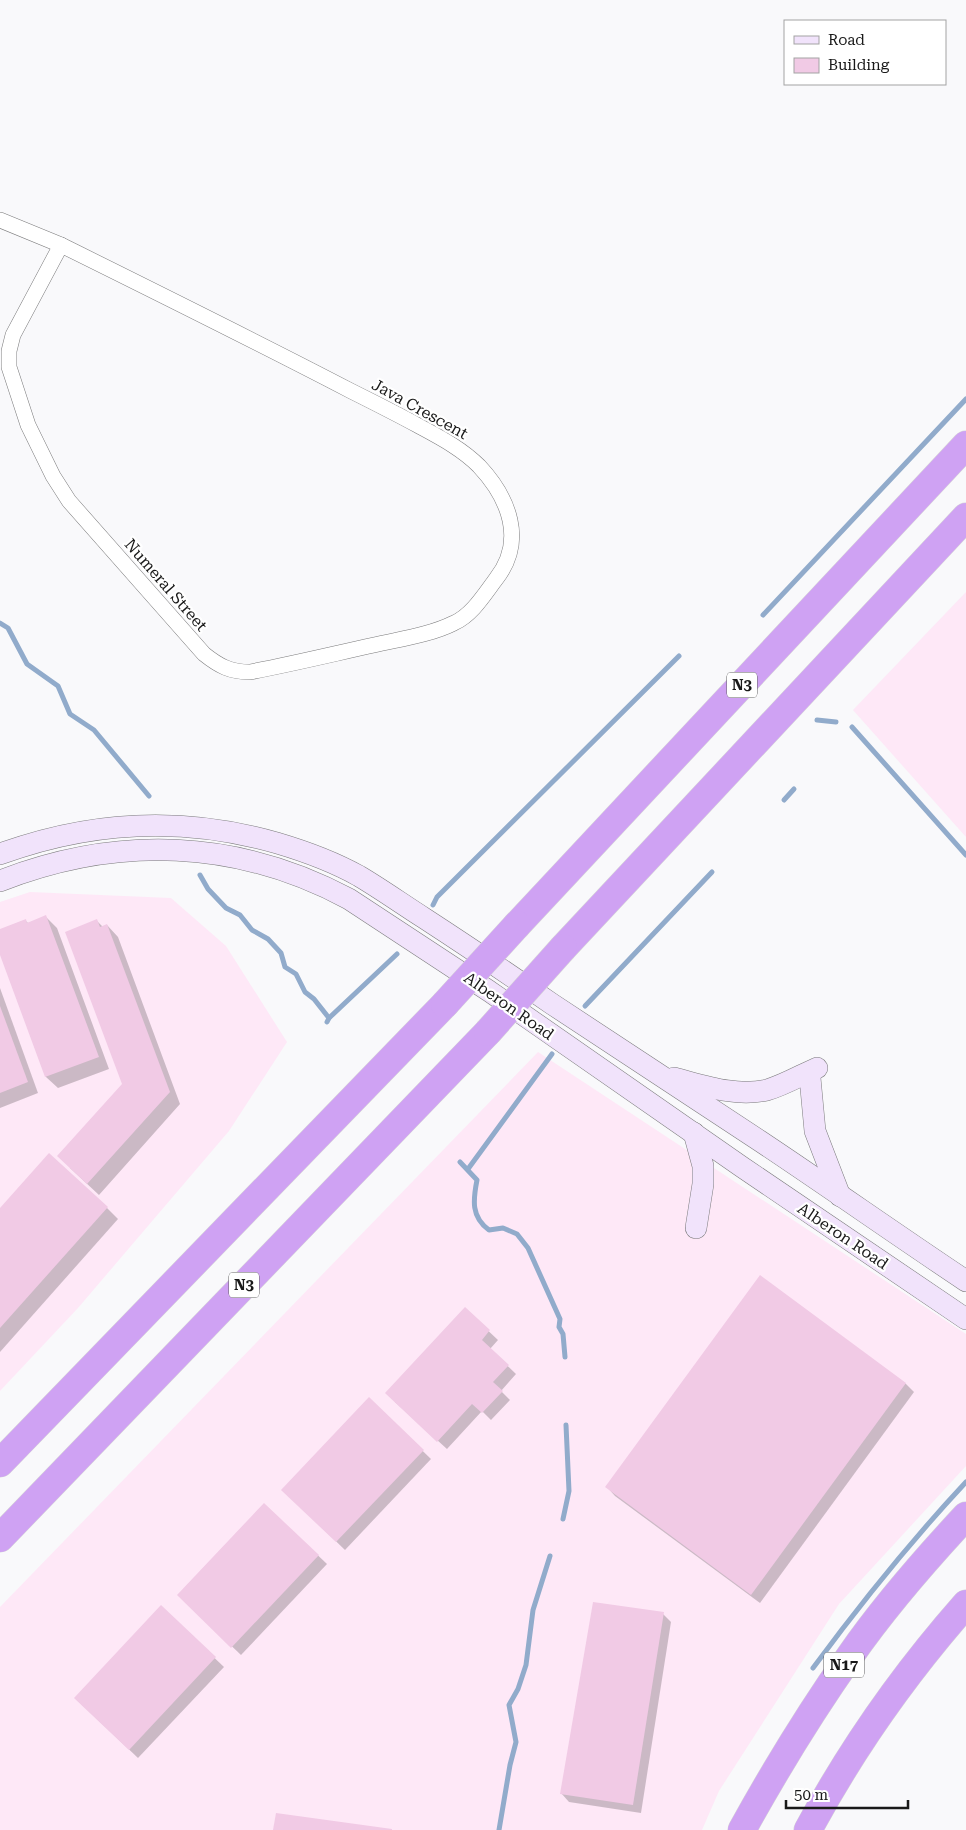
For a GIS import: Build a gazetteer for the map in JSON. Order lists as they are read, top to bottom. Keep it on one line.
{"streets":{"highway":["N3","N17"],"main road":["Alberon Road"],"street":["Java Crescent","Numeral Street"]},"crossings":[["Java Crescent","Numeral Street"]],"legend":["Road","Building"],"scale_bar":"50 m"}
